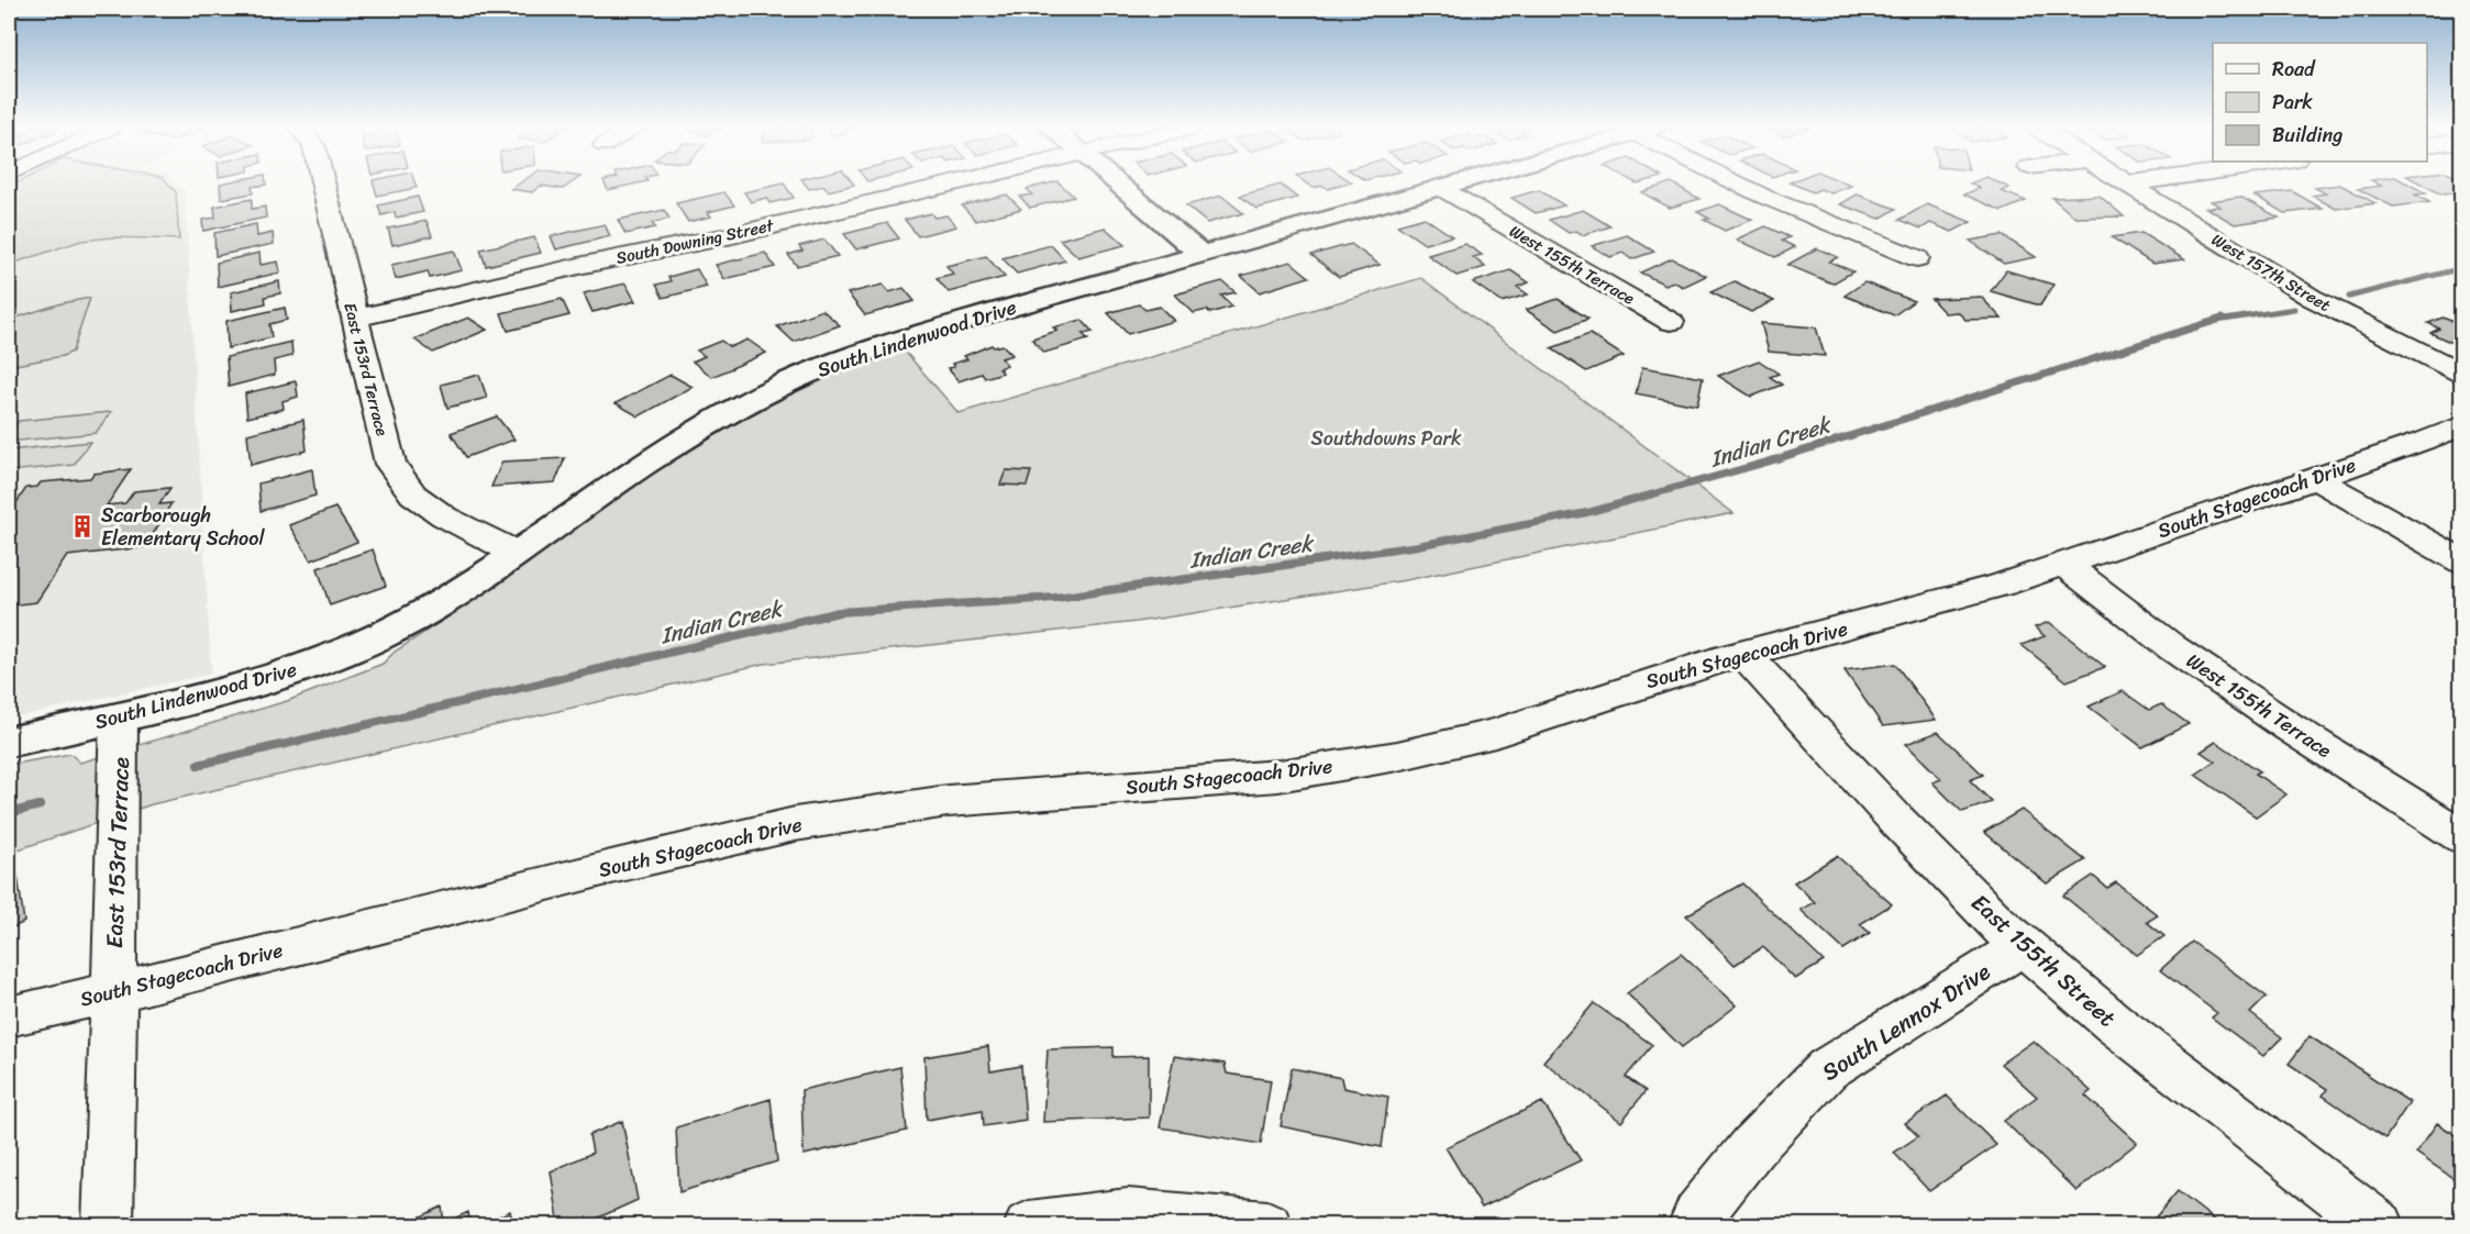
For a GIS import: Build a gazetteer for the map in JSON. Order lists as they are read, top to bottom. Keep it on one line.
{"streets":{"street":["South Downing Street","West 155th Terrace","West 157th Street","South Lindenwood Drive","East 153rd Terrace","South Stagecoach Drive","East 155th Street","South Lennox Drive"]},"crossings":[["South Downing Street","East 153rd Terrace"],["West 155th Terrace","South Lindenwood Drive"],["West 155th Terrace","South Stagecoach Drive"],["South Lindenwood Drive","East 153rd Terrace"],["East 153rd Terrace","South Stagecoach Drive"],["South Stagecoach Drive","East 155th Street"],["East 155th Street","South Lennox Drive"]],"water":["Indian Creek"],"parks":["Southdowns Park"],"places":{"building":["Scarborough Elementary School"]},"legend":["Road","Park","Building"]}
